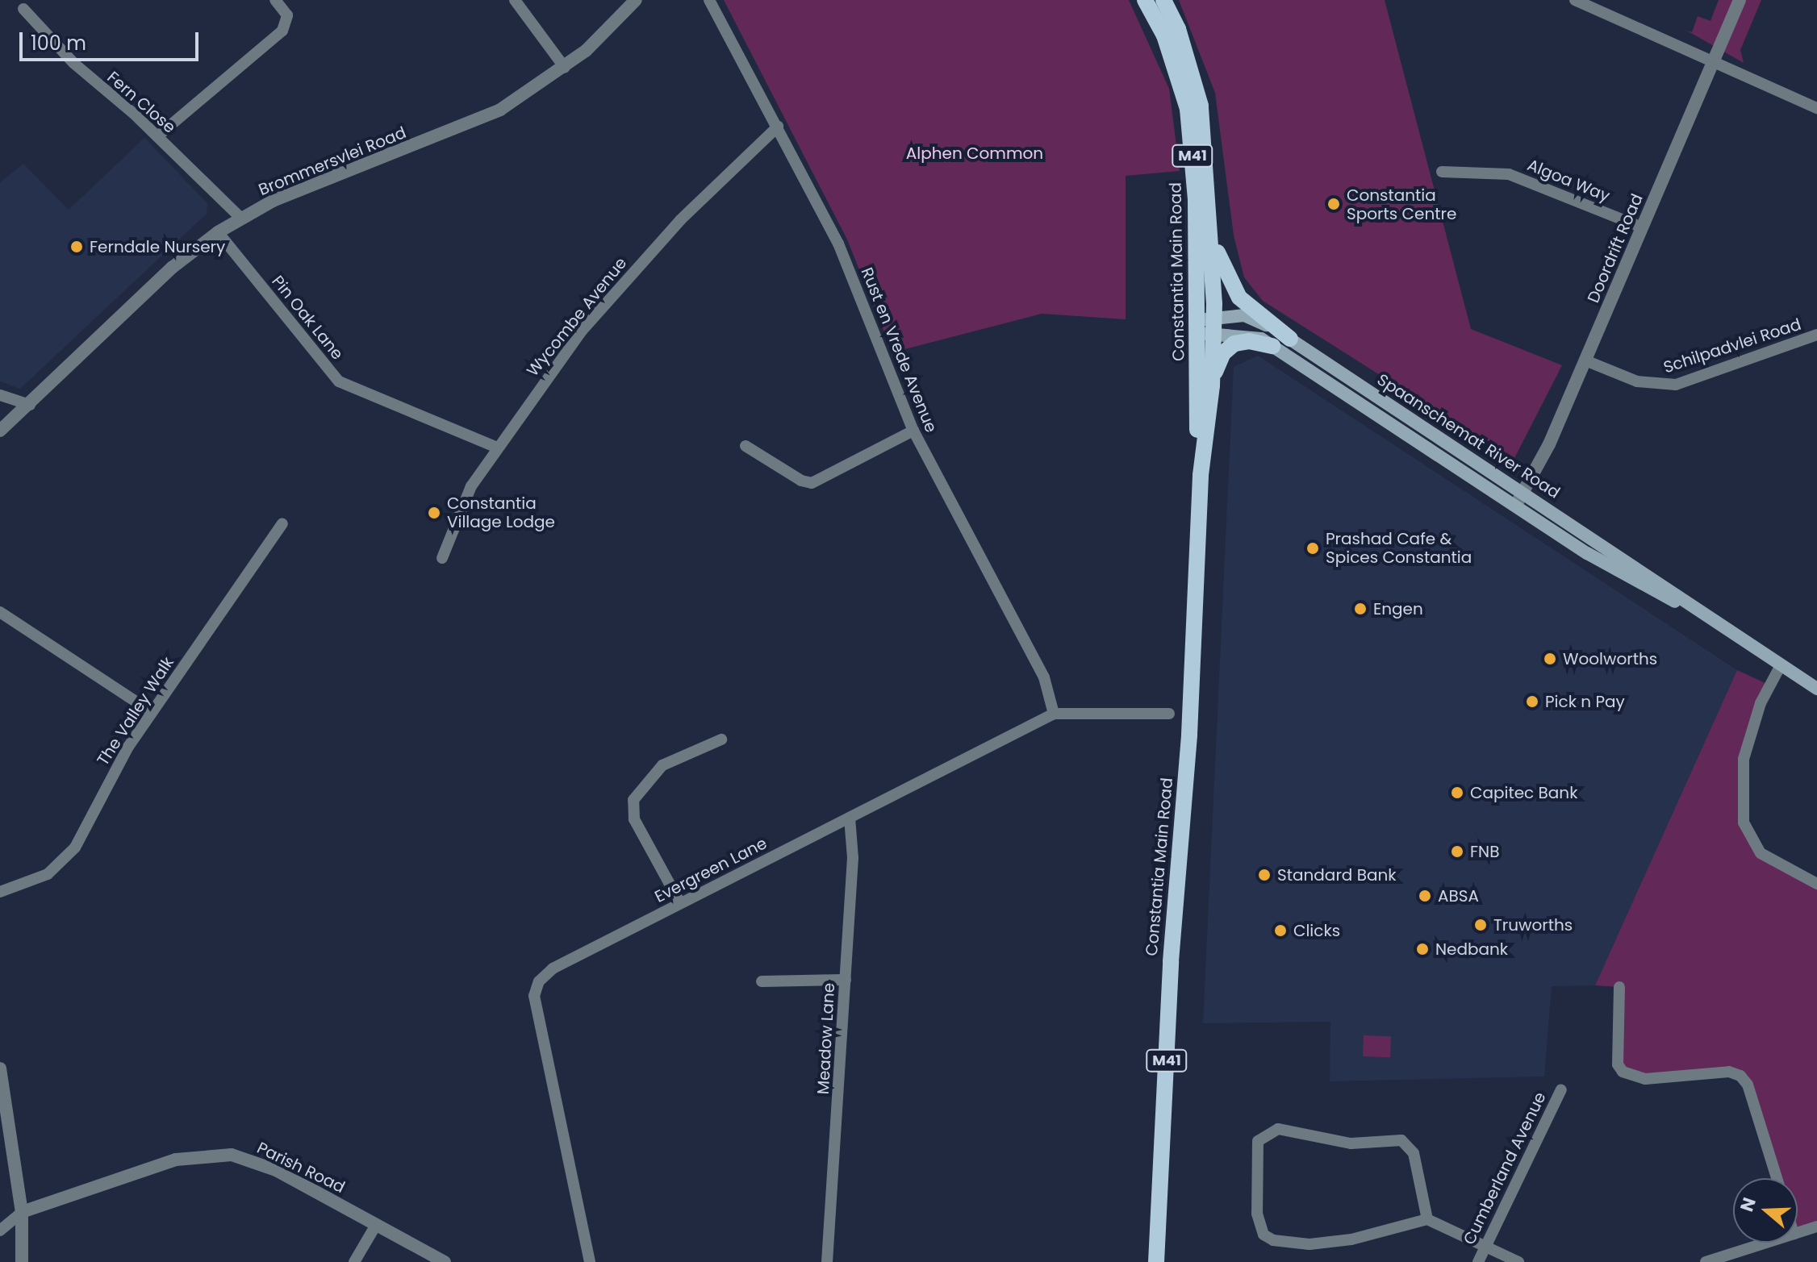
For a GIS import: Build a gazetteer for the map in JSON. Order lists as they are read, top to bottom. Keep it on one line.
{"streets":{"main road":["M41","Constantia Main Road","Spaanschemat River Road"],"street":["Fern Close","Brommersvlei Road","Algoa Way","Doordrift Road","Wycombe Avenue","Pin Oak Lane","Schilpadvlei Road","Rust en Vrede Avenue","The Valley Walk","Evergreen Lane","Meadow Lane","Parish Road","Cumberland Avenue"]},"crossings":[["Fern Close","Brommersvlei Road"],["Brommersvlei Road","Pin Oak Lane"],["Algoa Way","Doordrift Road"],["Doordrift Road","Schilpadvlei Road"],["Doordrift Road","Spaanschemat River Road"],["Constantia Main Road","Spaanschemat River Road"],["Wycombe Avenue","Pin Oak Lane"],["Wycombe Avenue","Rust en Vrede Avenue"],["Rust en Vrede Avenue","Evergreen Lane"],["Evergreen Lane","Meadow Lane"]],"parks":["Alphen Common"],"places":["Constantia Sports Centre","Ferndale Nursery","Constantia Village Lodge","Prashad Cafe & Spices Constantia","Engen","Woolworths","Pick n Pay","Capitec Bank","FNB","Standard Bank","ABSA","Truworths","Clicks","Nedbank"],"scale_bar":"100 m","north":"left"}
